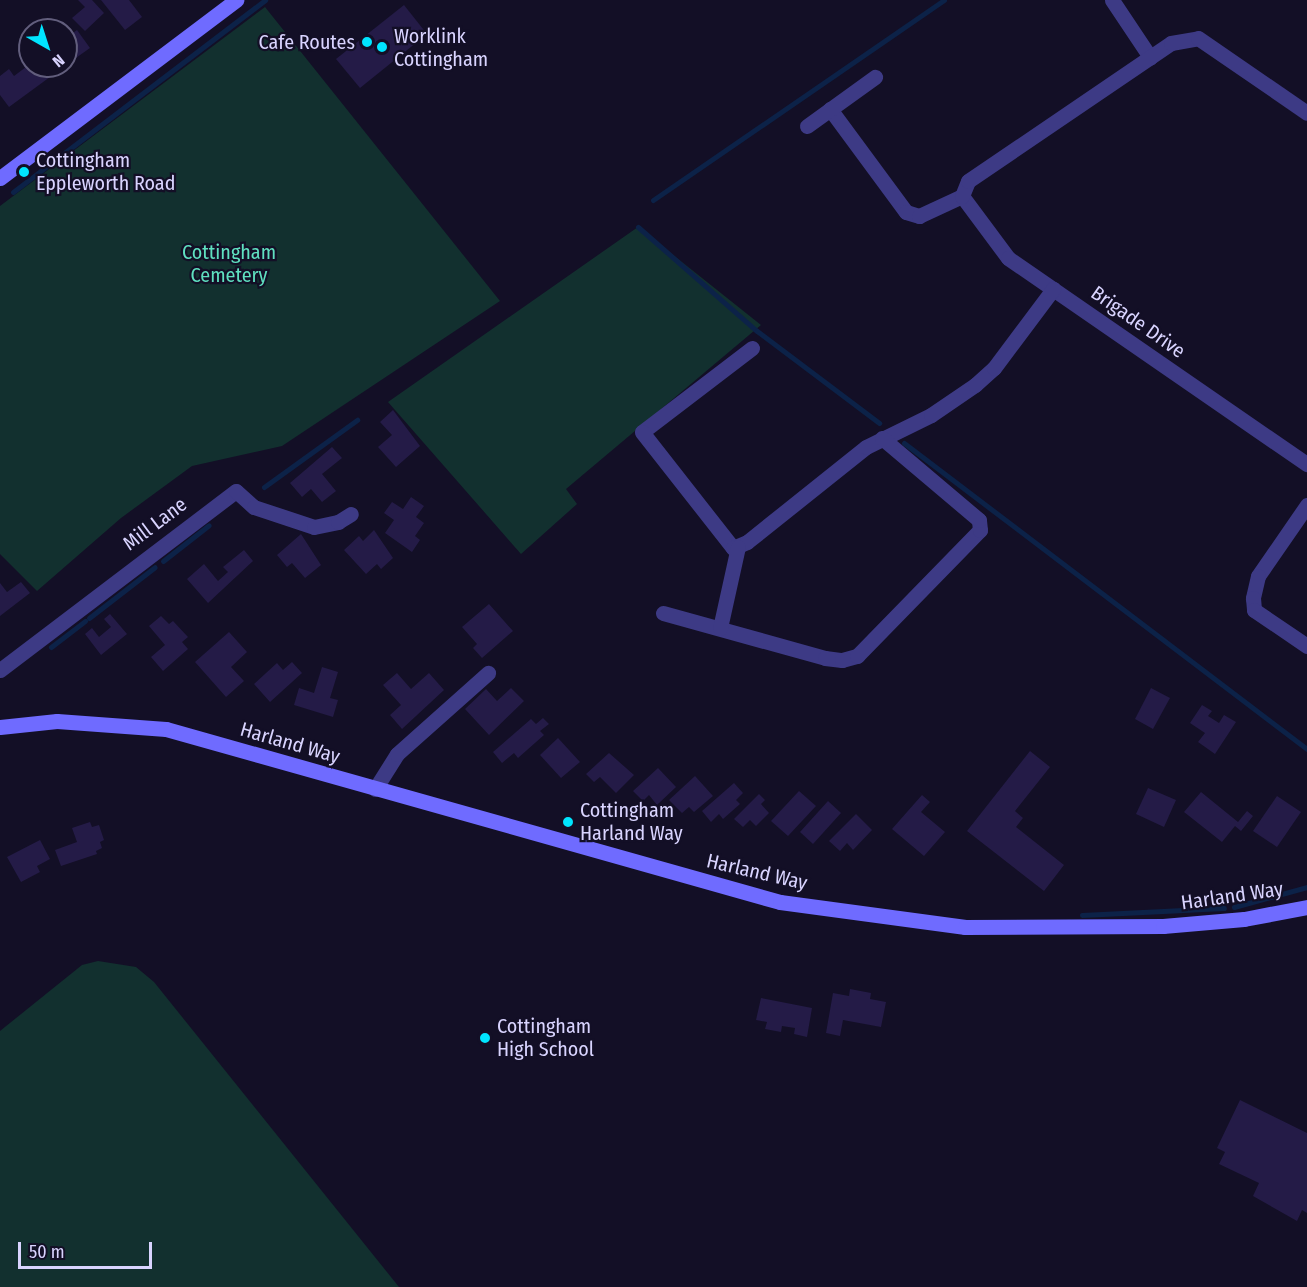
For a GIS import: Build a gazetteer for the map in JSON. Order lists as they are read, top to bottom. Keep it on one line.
{"streets":{"main road":["Harland Way"],"street":["Brigade Drive","Mill Lane"]},"parks":["Cottingham Cemetery"],"places":["Cafe Routes","Worklink Cottingham","Cottingham Eppleworth Road","Cottingham Harland Way","Cottingham High School"],"scale_bar":"50 m","north":"bottom right"}
